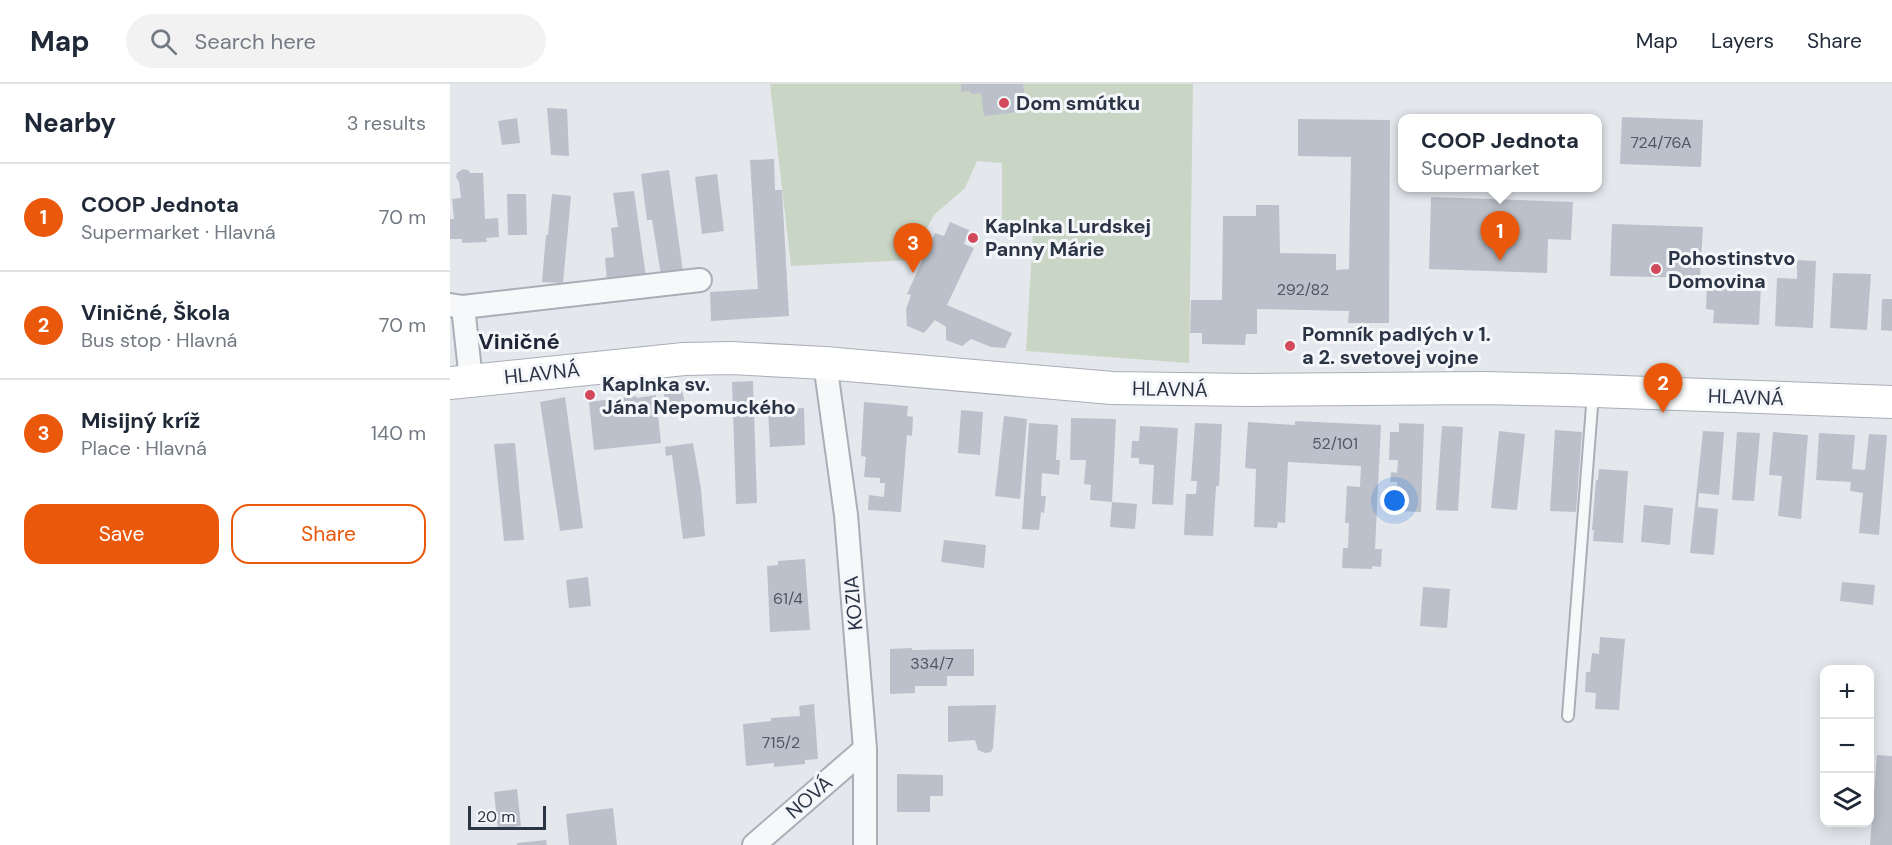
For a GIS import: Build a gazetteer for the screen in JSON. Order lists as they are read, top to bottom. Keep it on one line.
{"streets":{"main road":["HLAVNÁ"],"street":["KOZIA","NOVÁ"]},"crossings":[["HLAVNÁ","KOZIA"],["KOZIA","NOVÁ"]],"districts":["Viničné"],"places":["Dom smútku","Kaplnka Lurdskej Panny Márie","Pohostinstvo Domovina","Pomník padlých v 1. a 2. svetovej vojne","Kaplnka sv. Jána Nepomuckého"],"house_numbers":["724/76A","292/82","52/101","61/4","334/7","715/2"],"scale_bar":"20 m","page":{"header":"Map","search":"Search here","nav":["Map","Layers","Share"],"heading":["Nearby","3 results"],"popup":["COOP Jednota","Supermarket"],"list":[{"mark":"1","name":"COOP Jednota","note":"Supermarket · Hlavná","value":"70 m"},{"mark":"2","name":"Viničné, Škola","note":"Bus stop · Hlavná","value":"70 m"},{"mark":"3","name":"Misijný kríž","note":"Place · Hlavná","value":"140 m"}],"pins":["1","3","2"],"buttons":["Save","Share"],"map_buttons":["+","−"],"scale":"20 m"}}
